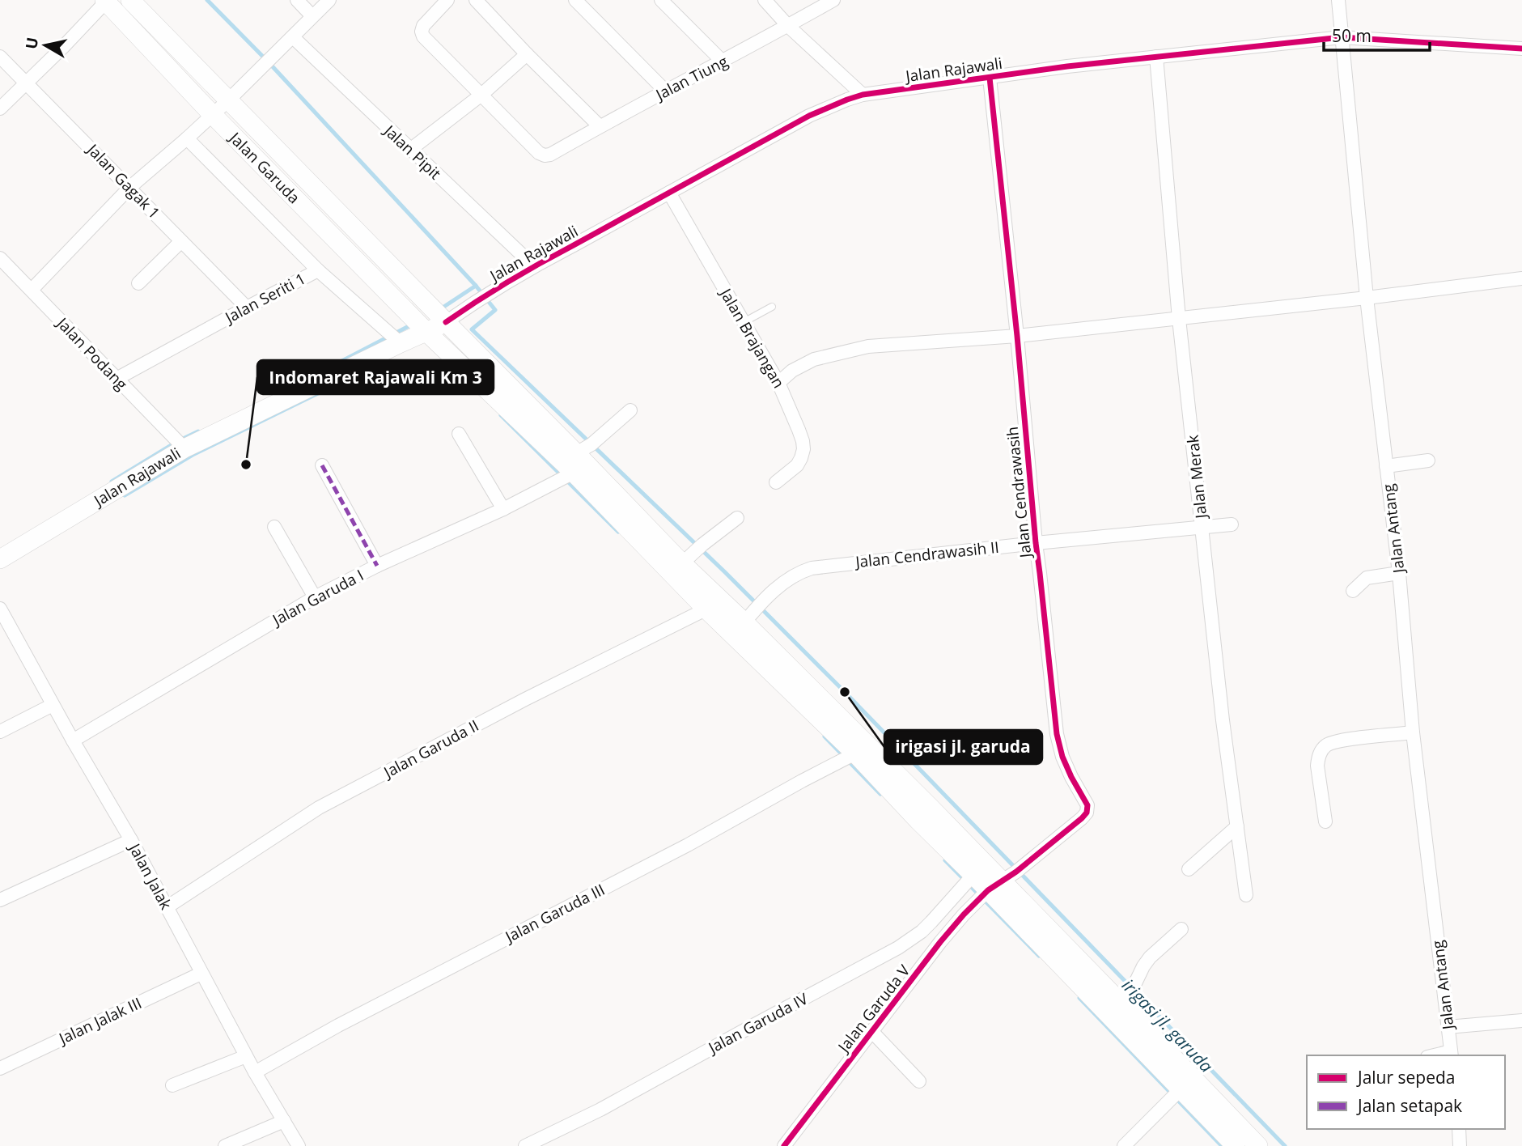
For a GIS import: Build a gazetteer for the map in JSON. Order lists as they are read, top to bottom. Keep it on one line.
{"streets":{"main road":["Jalan Rajawali","Jalan Garuda"],"street":["Jalan Tiung","Jalan Pipit","Jalan Gagak 1","Jalan Seriti 1","Jalan Brajangan","Jalan Podang","Jalan Merak","Jalan Cendrawasih","Jalan Antang","Jalan Cendrawasih II","Jalan Garuda I","Jalan Garuda II","Jalan Jalak","Jalan Garuda III","Jalan Garuda V","Jalan Jalak III","Jalan Garuda IV"]},"crossings":[["Jalan Rajawali","Jalan Pipit"],["Jalan Rajawali","Jalan Garuda"],["Jalan Rajawali","Jalan Seriti 1"],["Jalan Rajawali","Jalan Brajangan"],["Jalan Rajawali","Jalan Podang"],["Jalan Rajawali","Jalan Merak"],["Jalan Rajawali","Jalan Cendrawasih"],["Jalan Rajawali","Jalan Antang"],["Jalan Garuda","Jalan Garuda I"],["Jalan Garuda","Jalan Garuda II"],["Jalan Gagak 1","Jalan Seriti 1"],["Jalan Seriti 1","Jalan Podang"],["Jalan Merak","Jalan Cendrawasih II"],["Jalan Cendrawasih","Jalan Cendrawasih II"],["Jalan Cendrawasih","Jalan Garuda V"],["Jalan Garuda I","Jalan Jalak"],["Jalan Garuda II","Jalan Jalak"],["Jalan Jalak","Jalan Garuda III"],["Jalan Jalak","Jalan Jalak III"]],"water":["irigasi jl. garuda"],"places":["Indomaret Rajawali Km 3","irigasi jl. garuda"],"legend":["Jalur sepeda","Jalan setapak"],"scale_bar":"50 m","north":"left"}
